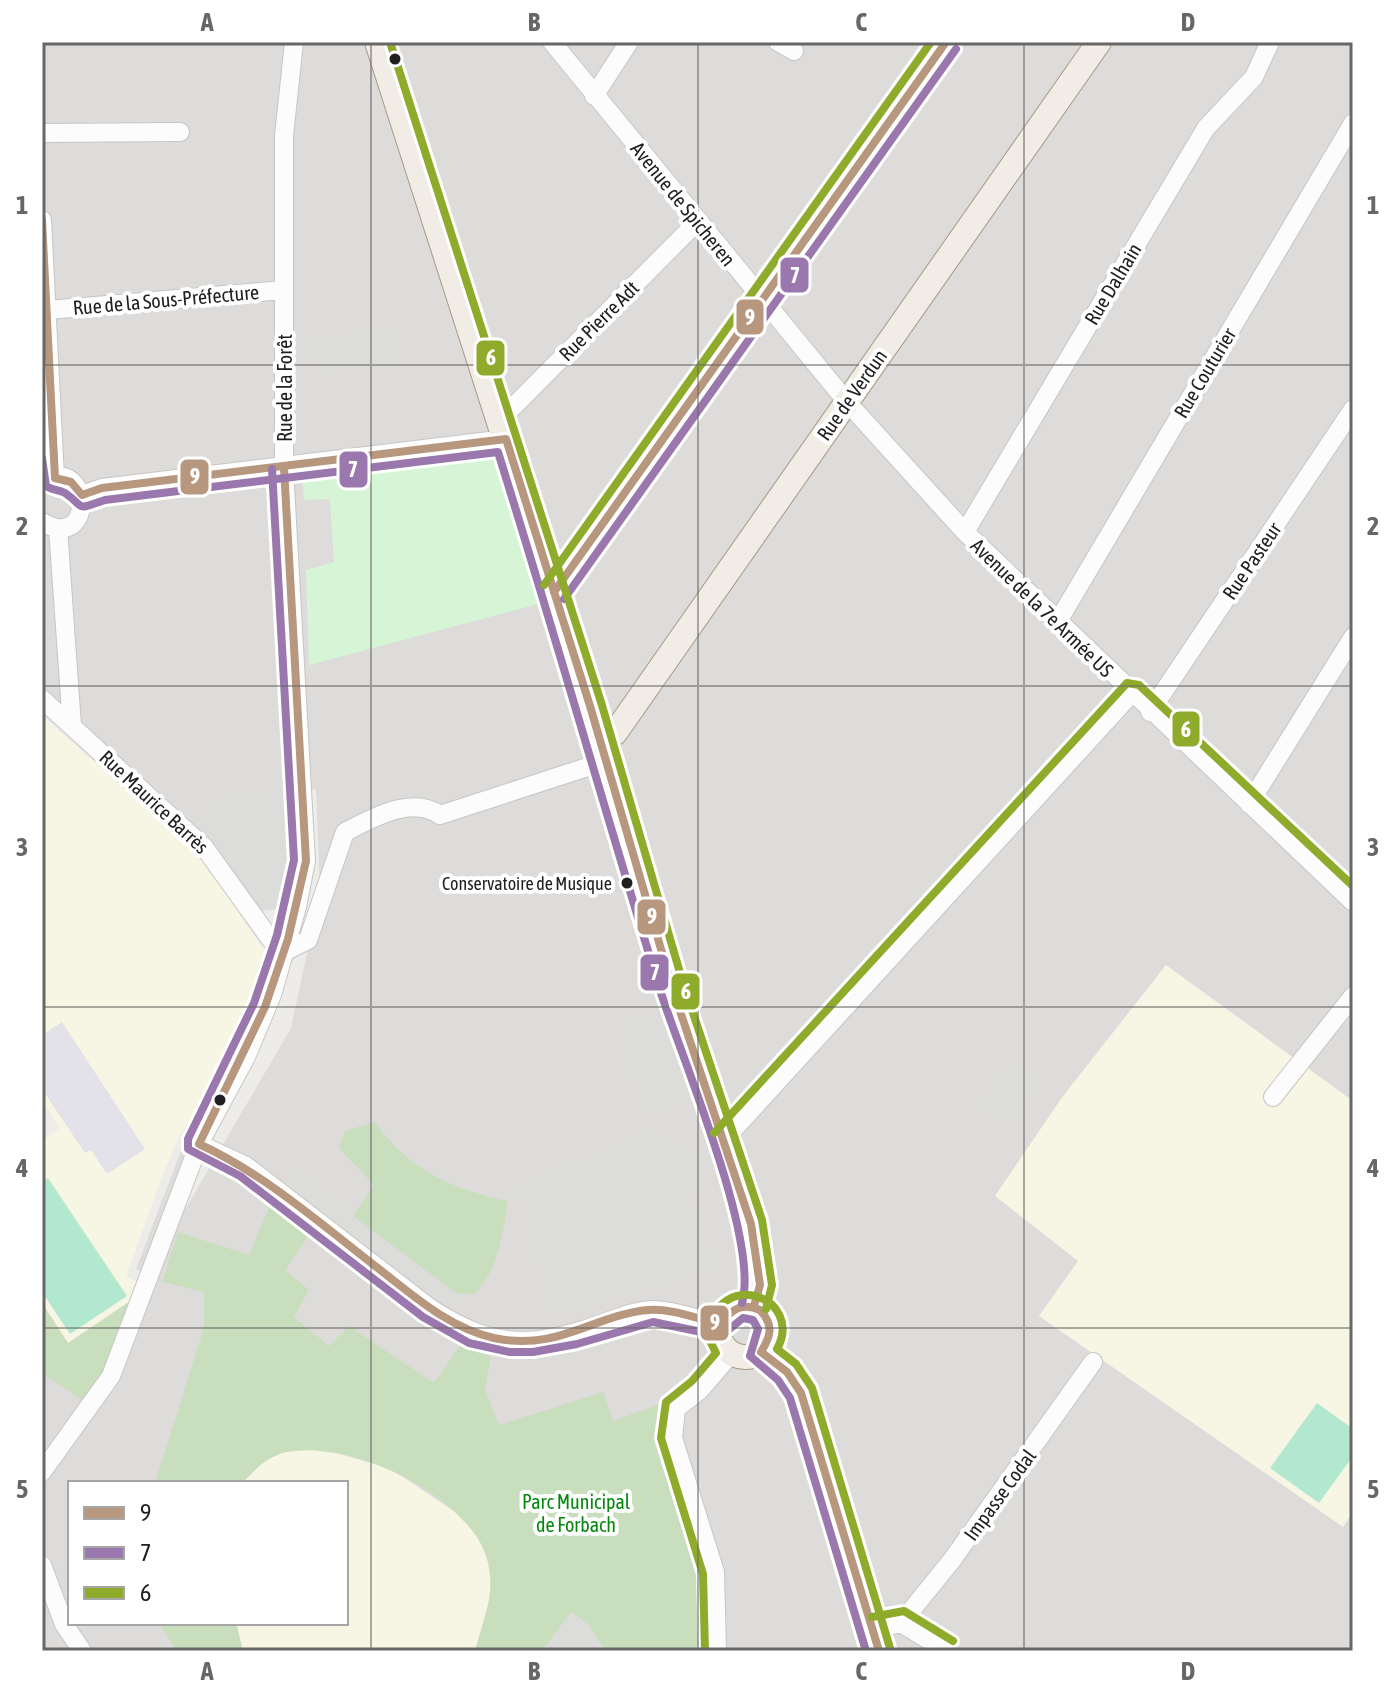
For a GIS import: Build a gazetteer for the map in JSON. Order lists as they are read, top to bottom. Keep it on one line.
{"streets":{"main road":["Rue de Verdun"],"street":["Avenue de Spicheren","Rue Dalhain","Rue de la Sous-Préfecture","Rue Pierre Adt","Rue Couturier","Rue de la Forêt","Rue Pasteur","Avenue de la 7e Armée US","Rue Maurice Barrès","Impasse Codal"]},"crossings":[["Avenue de Spicheren","Rue Pierre Adt"],["Avenue de Spicheren","Rue de Verdun"],["Avenue de Spicheren","Avenue de la 7e Armée US"],["Rue Dalhain","Avenue de la 7e Armée US"],["Rue de la Sous-Préfecture","Rue de la Forêt"],["Rue Couturier","Avenue de la 7e Armée US"],["Rue de la Forêt","Rue Maurice Barrès"],["Rue de Verdun","Avenue de la 7e Armée US"],["Rue Pasteur","Avenue de la 7e Armée US"]],"parks":["Parc Municipal de Forbach"],"places":["Conservatoire de Musique"],"lines":["transit line 9","transit line 6","transit line 7"],"legend":["9","7","6"],"grid":{"columns":["A","B","C","D"],"rows":["1","2","3","4","5"]}}
